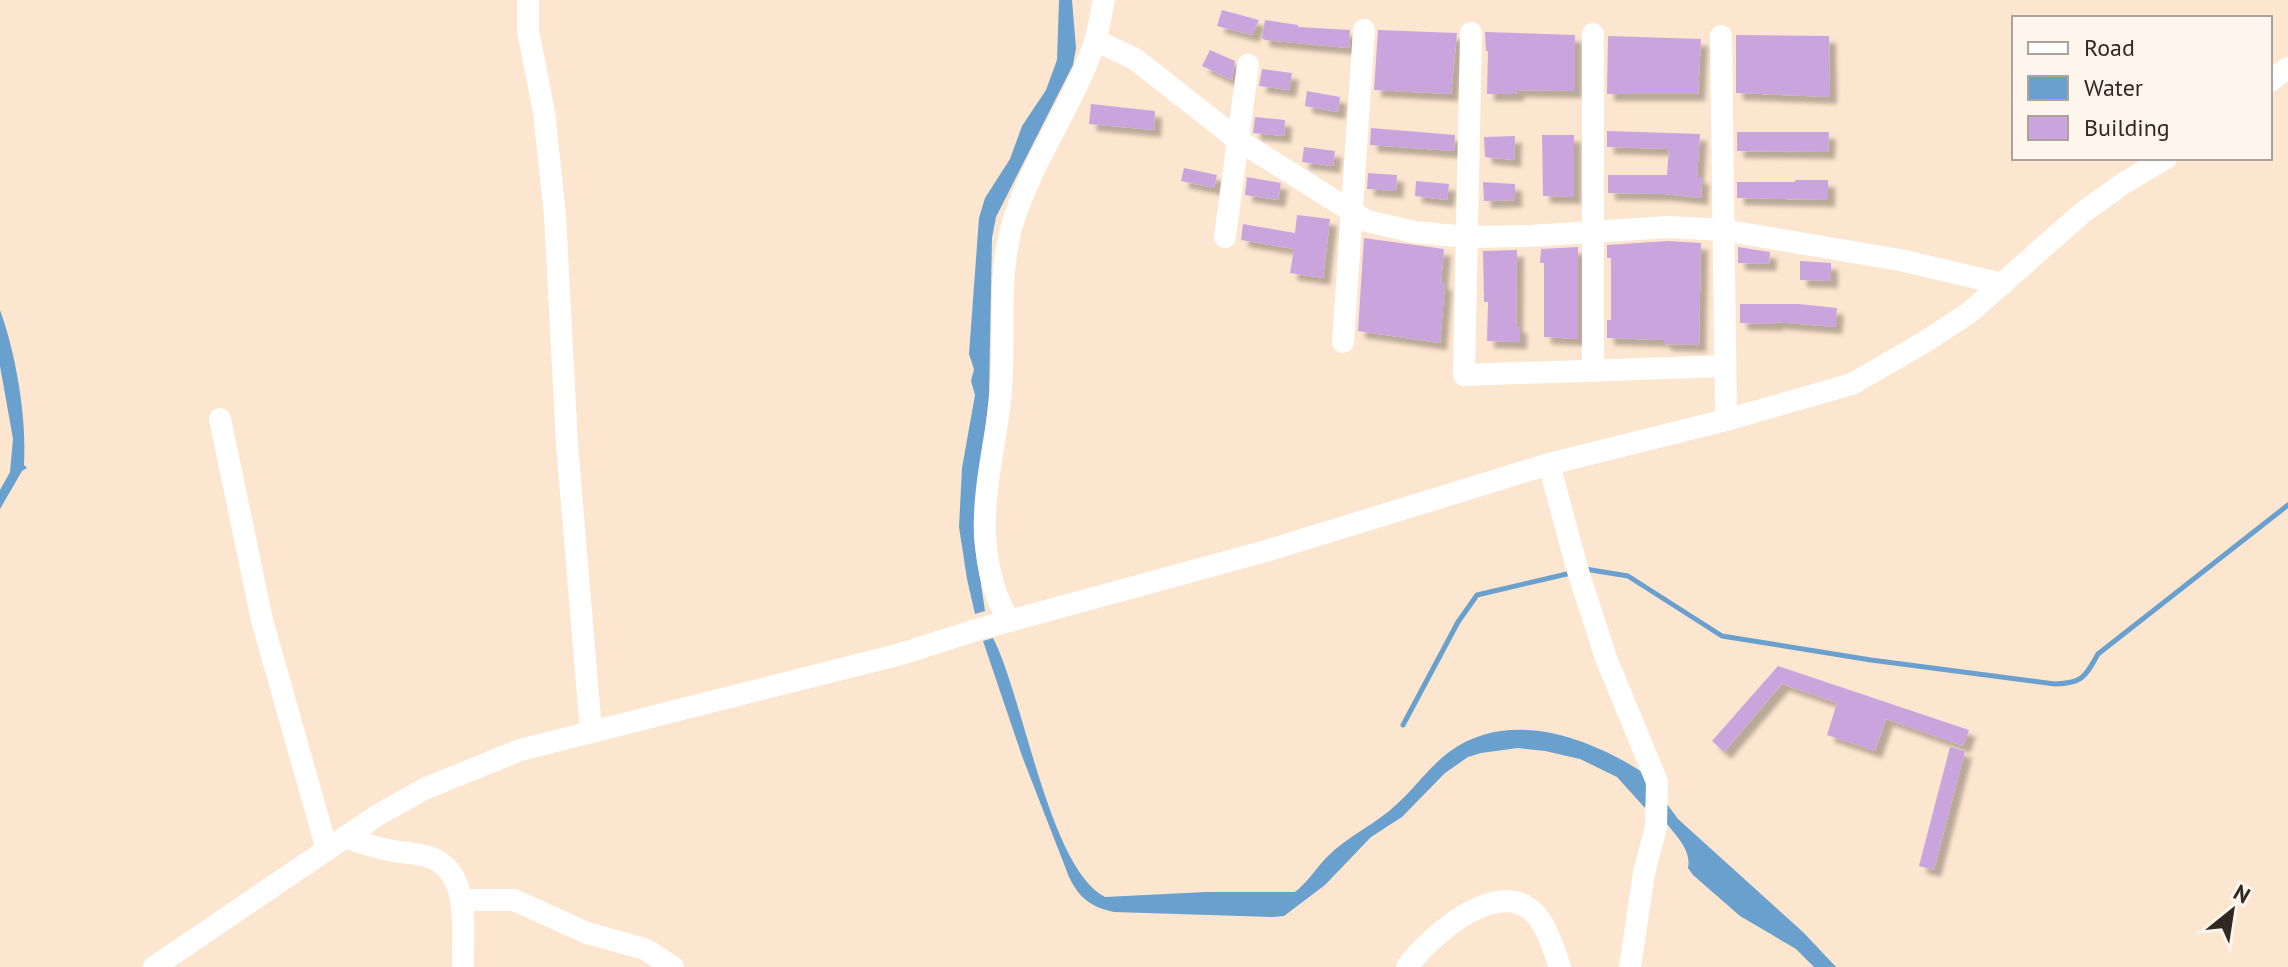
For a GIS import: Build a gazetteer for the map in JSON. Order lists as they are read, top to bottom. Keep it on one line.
{"legend":["Road","Water","Building"],"north":"top right"}
